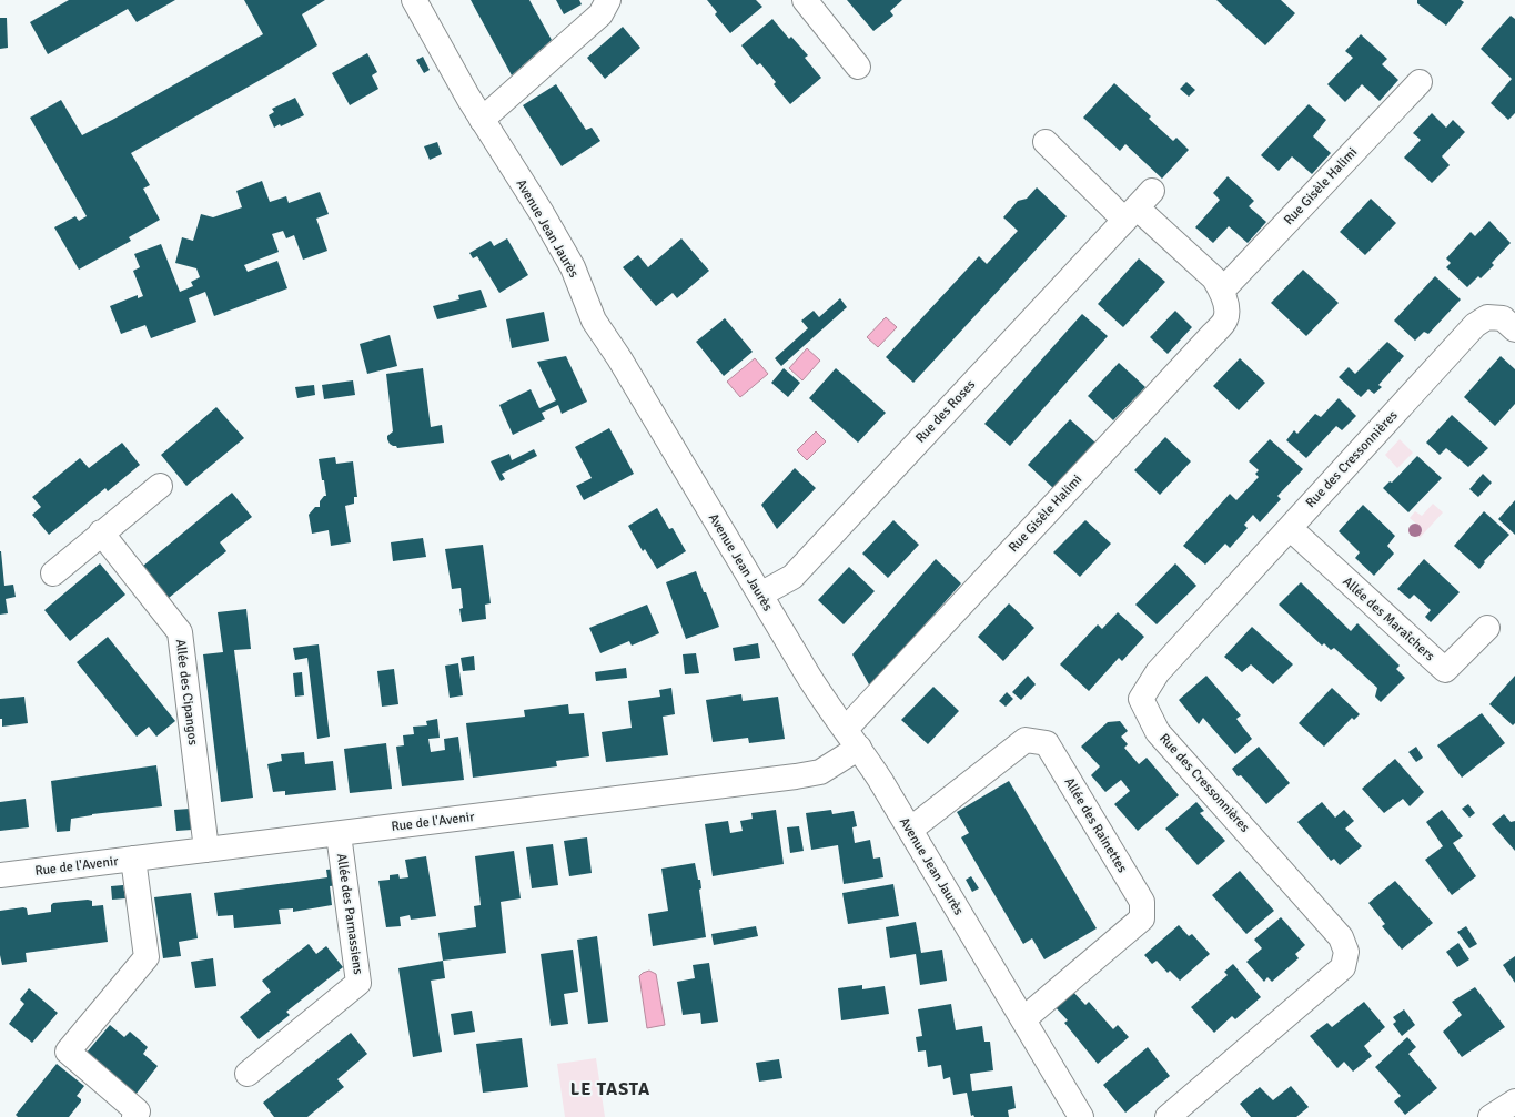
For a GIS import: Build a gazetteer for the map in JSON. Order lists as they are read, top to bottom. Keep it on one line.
{"streets":{"street":["Rue Gisèle Halimi","Avenue Jean Jaurès","Rue des Roses","Rue des Cressonnières","Allée des Maraîchers","Allée des Cipangos","Rue de l'Avenir","Allée des Rainettes","Allée des Parnassiens"]},"crossings":[["Rue Gisèle Halimi","Avenue Jean Jaurès"],["Rue Gisèle Halimi","Rue des Roses"],["Rue Gisèle Halimi","Rue de l'Avenir"],["Avenue Jean Jaurès","Rue des Roses"],["Avenue Jean Jaurès","Rue de l'Avenir"],["Avenue Jean Jaurès","Allée des Rainettes"],["Rue des Cressonnières","Allée des Maraîchers"],["Allée des Cipangos","Rue de l'Avenir"],["Rue de l'Avenir","Allée des Parnassiens"]],"districts":["LE TASTA"]}
